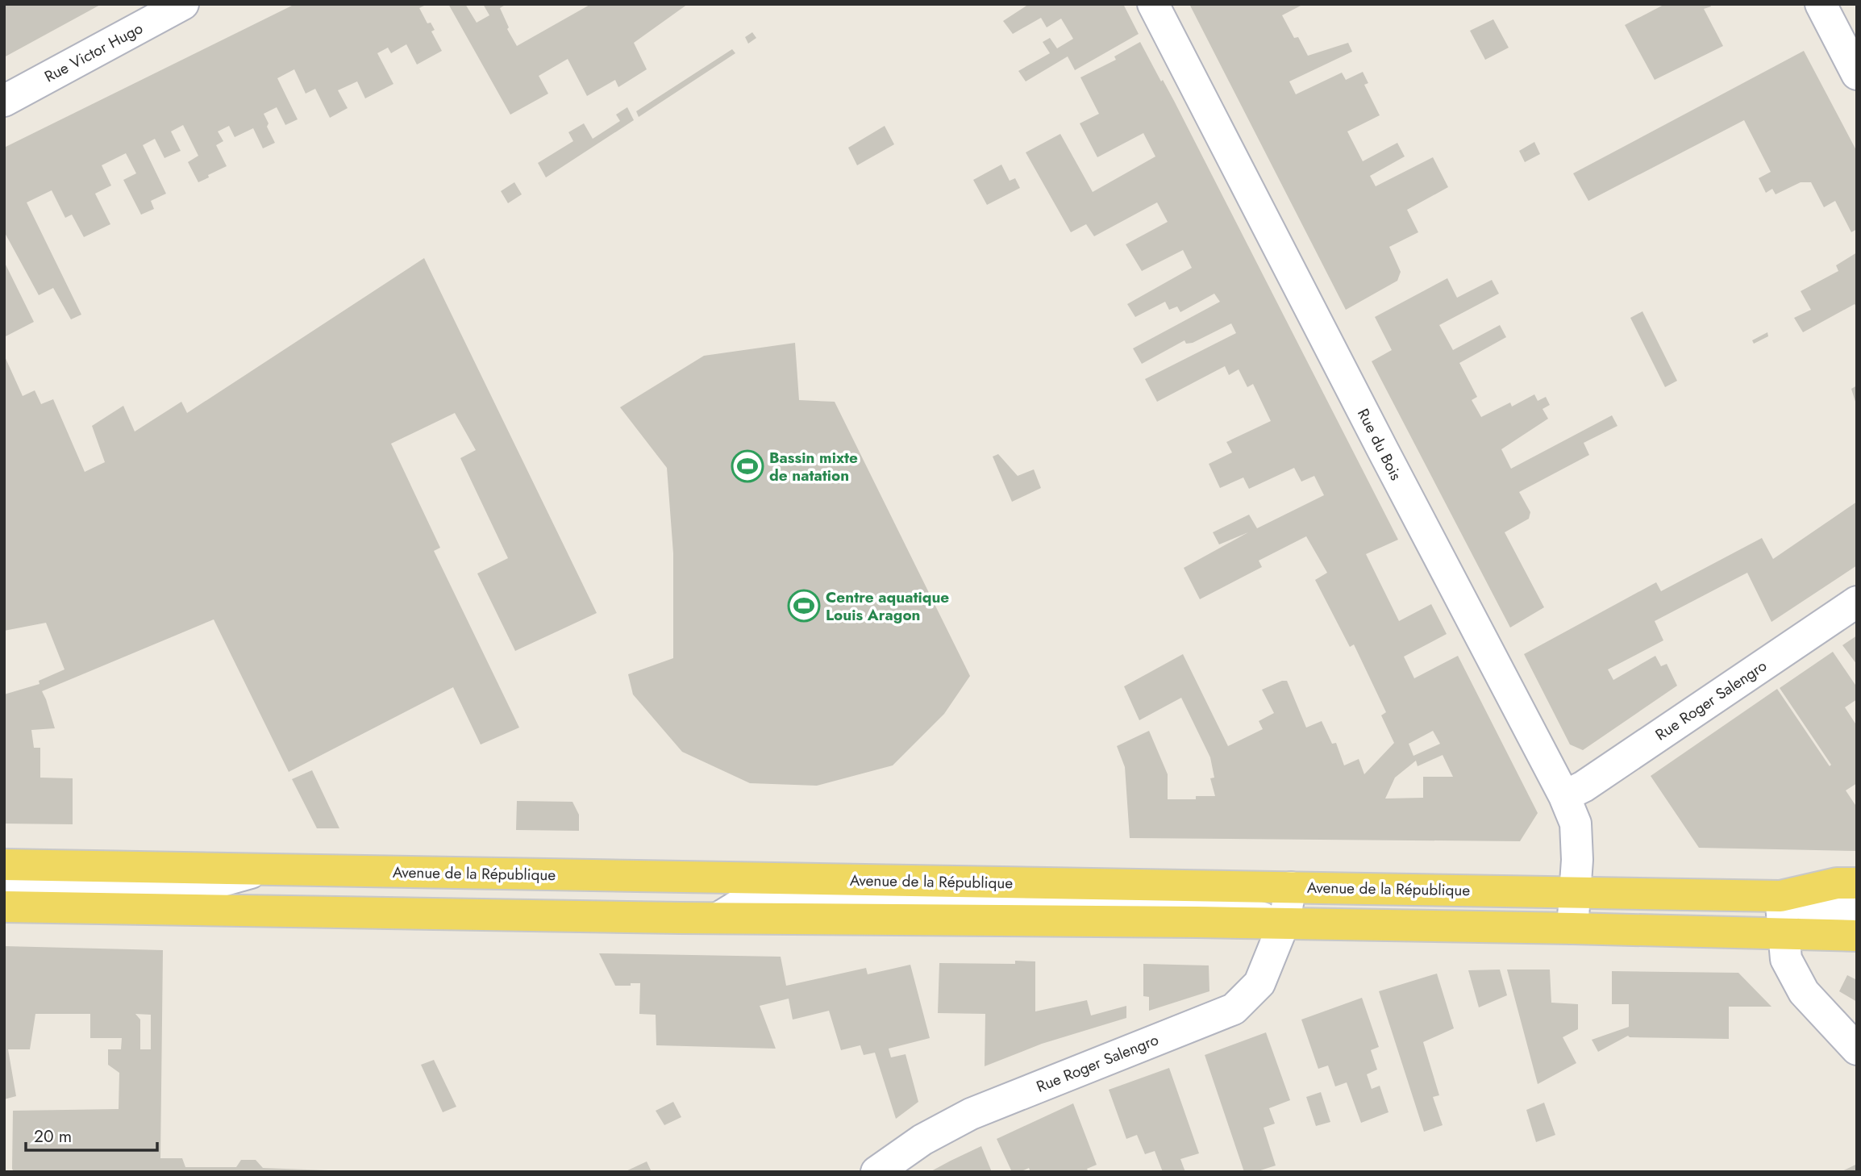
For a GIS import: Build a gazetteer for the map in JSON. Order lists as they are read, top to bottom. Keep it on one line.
{"streets":{"main road":["Avenue de la République"],"street":["Rue Victor Hugo","Rue du Bois","Rue Roger Salengro"]},"crossings":[["Rue du Bois","Rue Roger Salengro"],["Rue du Bois","Avenue de la République"],["Rue Roger Salengro","Avenue de la République"]],"places":{"sports":["Bassin mixte de natation","Centre aquatique Louis Aragon"]},"scale_bar":"20 m"}
